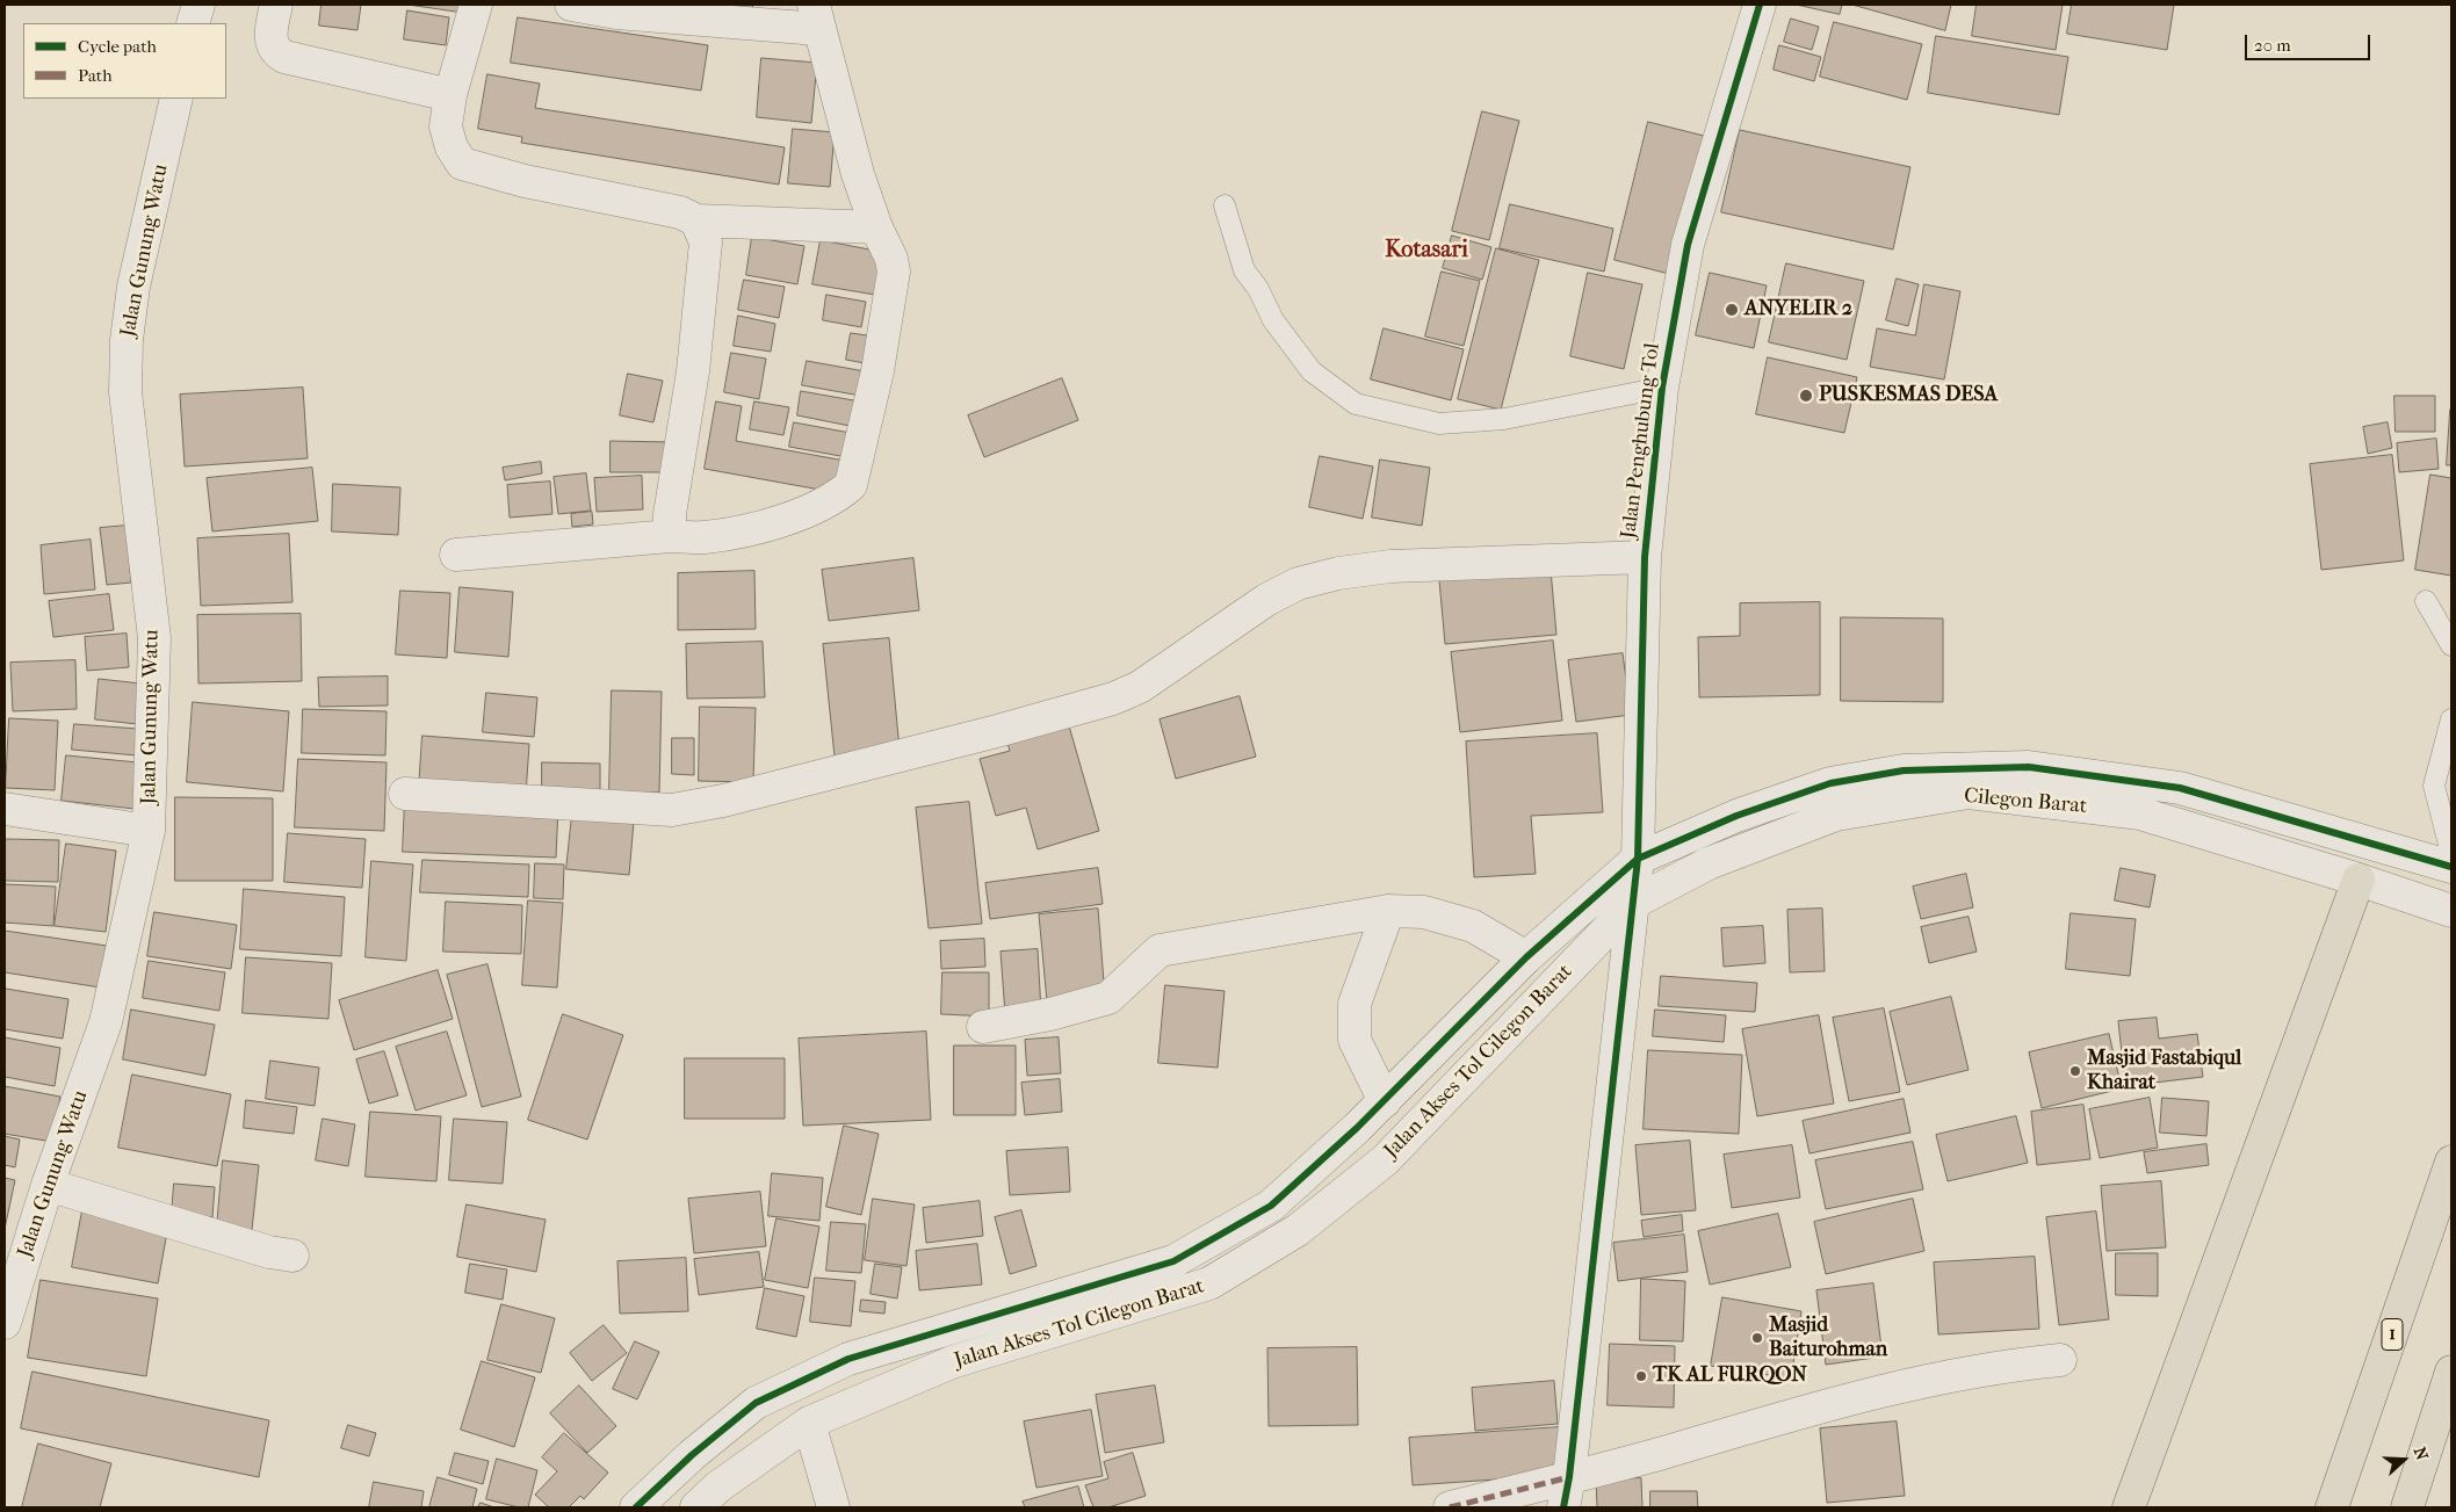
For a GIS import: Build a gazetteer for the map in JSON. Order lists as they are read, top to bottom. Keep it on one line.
{"streets":{"highway":["1"],"street":["Jalan Gunung Watu","Jalan Penghubung Tol","Cilegon Barat","Jalan Akses Tol Cilegon Barat"]},"crossings":[["Jalan Penghubung Tol","Cilegon Barat"],["Jalan Penghubung Tol","Jalan Akses Tol Cilegon Barat"],["Cilegon Barat","Jalan Akses Tol Cilegon Barat"]],"districts":["Kotasari"],"places":["ANYELIR 2","PUSKESMAS DESA","Masjid Fastabiqul Khairat","Masjid Baiturohman","TK AL FURQON"],"legend":["Cycle path","Path"],"scale_bar":"20 m","north":"right"}
